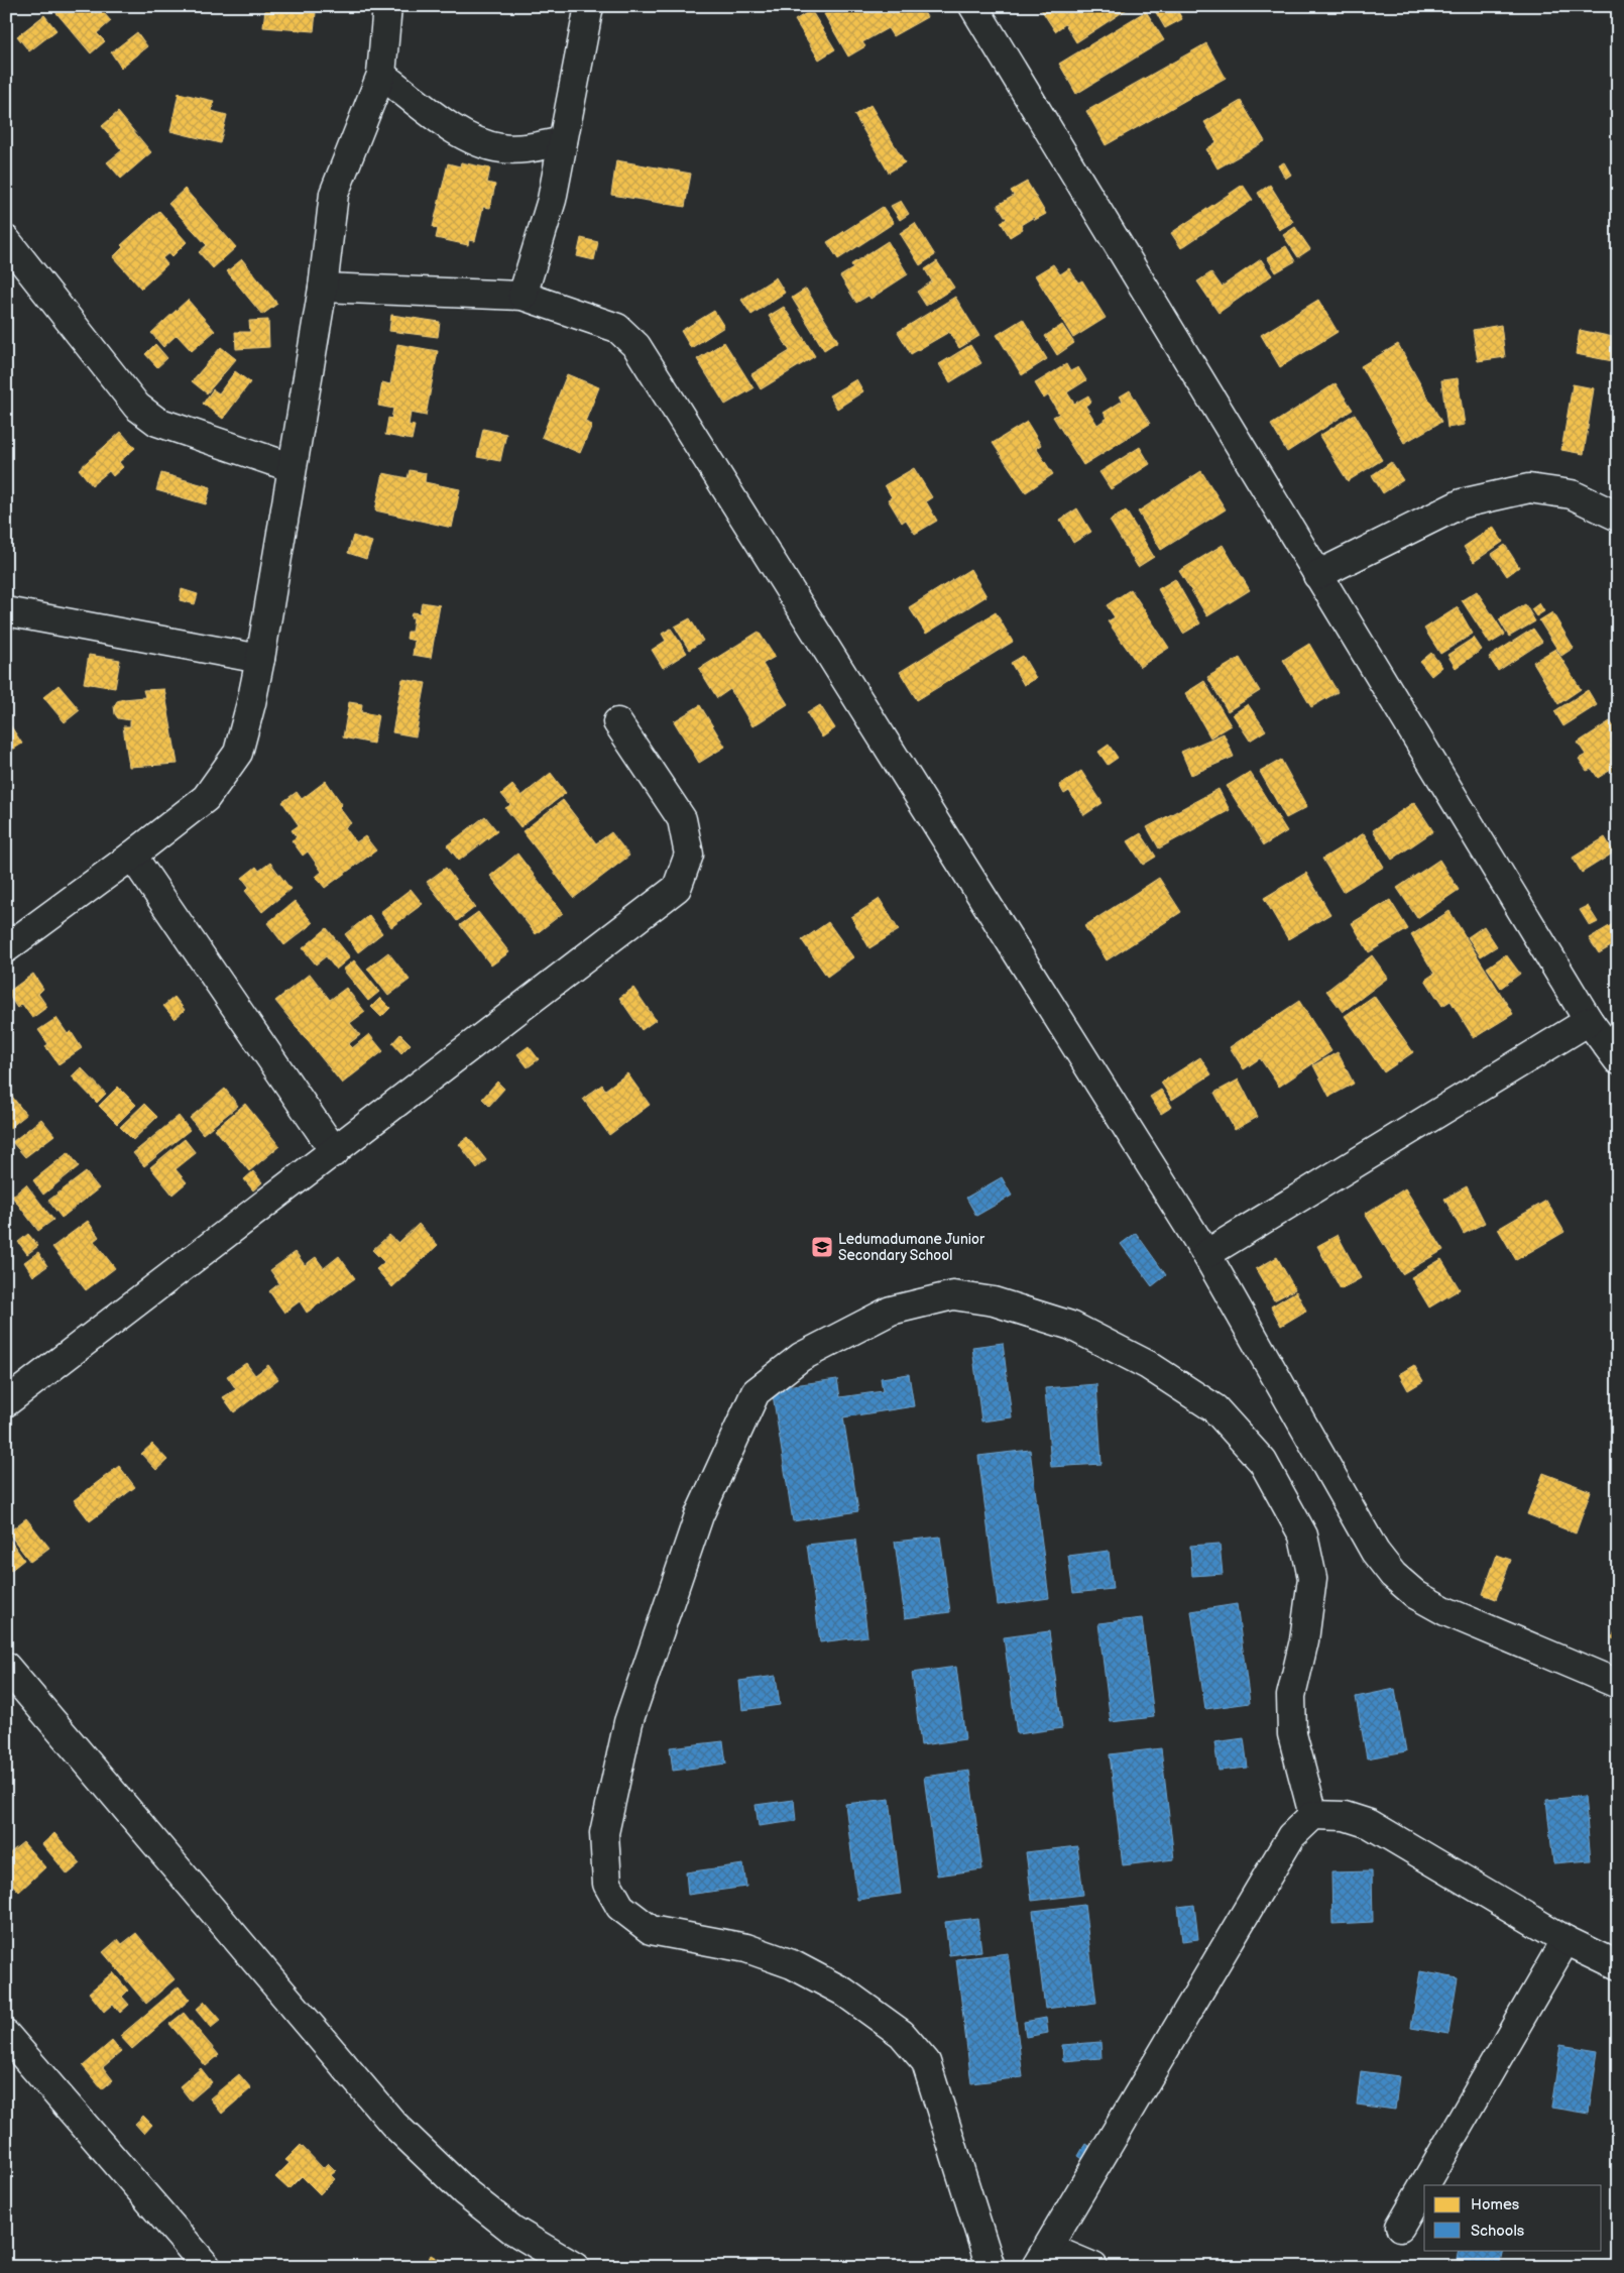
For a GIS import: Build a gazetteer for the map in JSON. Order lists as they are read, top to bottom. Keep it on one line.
{"places":{"school or university":["Ledumadumane Junior Secondary School"]},"legend":["Homes","Schools"]}
